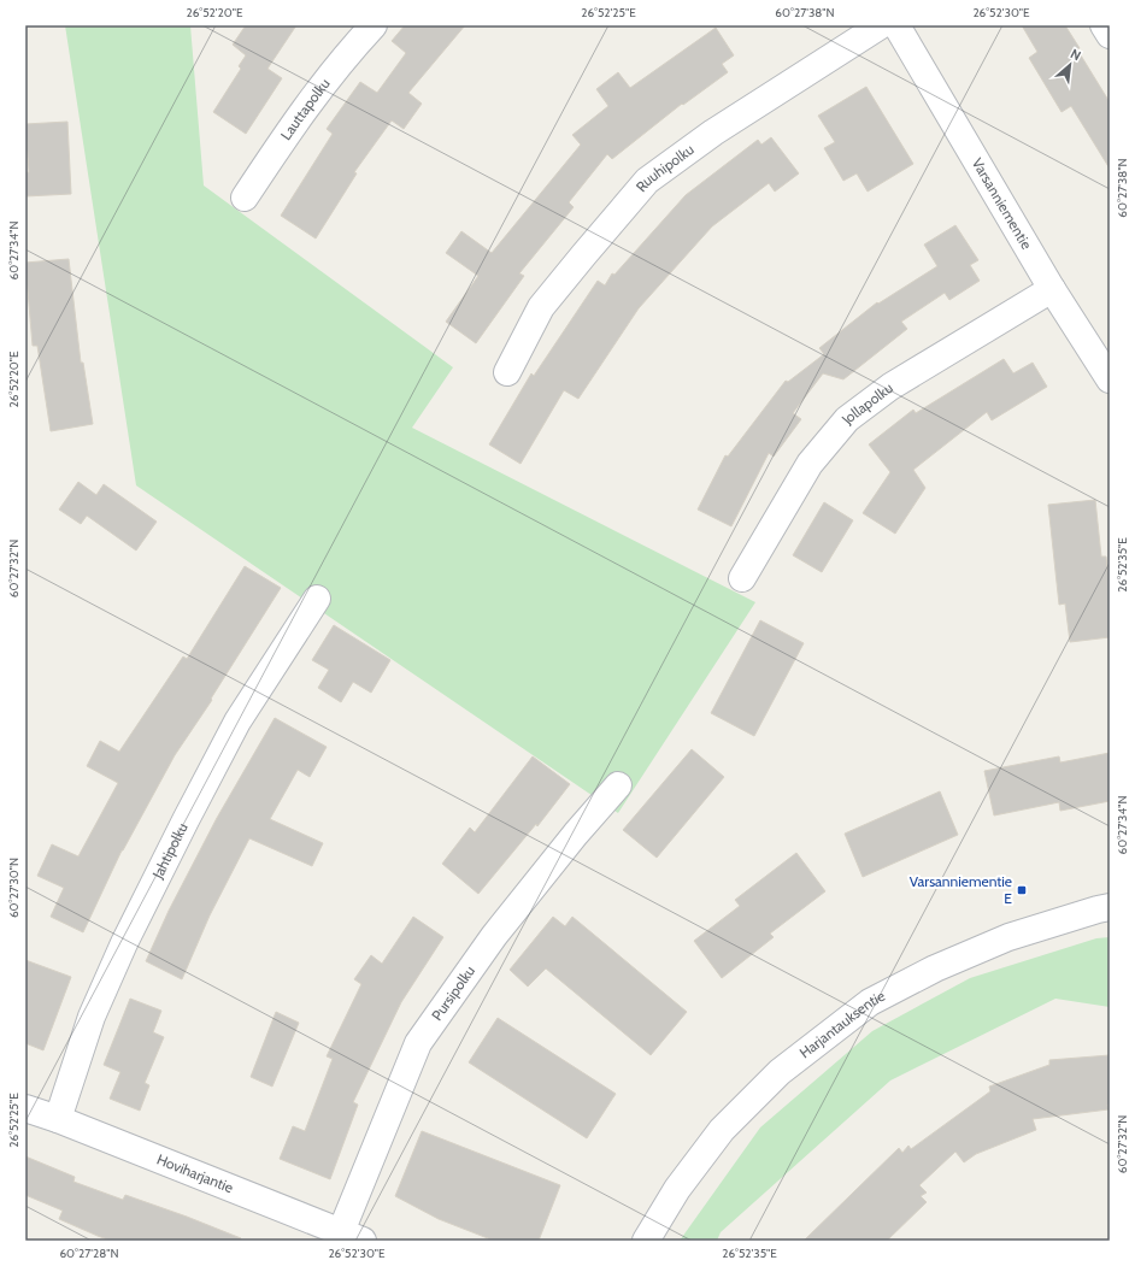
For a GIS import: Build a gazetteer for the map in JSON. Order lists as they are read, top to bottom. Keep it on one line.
{"streets":{"street":["Lauttapolku","Ruuhipolku","Varsanniementie","Jollapolku","Jahtipolku","Pursipolku","Harjantauksentie","Hoviharjantie"]},"crossings":[["Varsanniementie","Jollapolku"],["Jahtipolku","Hoviharjantie"],["Pursipolku","Hoviharjantie"]],"places":{"transit":["Varsanniementie E"]},"north":"top right","coordinates":["26°52'20\"E","26°52'25\"E","60°27'38\"N","26°52'30\"E","60°27'34\"N","26°52'35\"E","60°27'32\"N","60°27'30\"N","60°27'28\"N"]}
